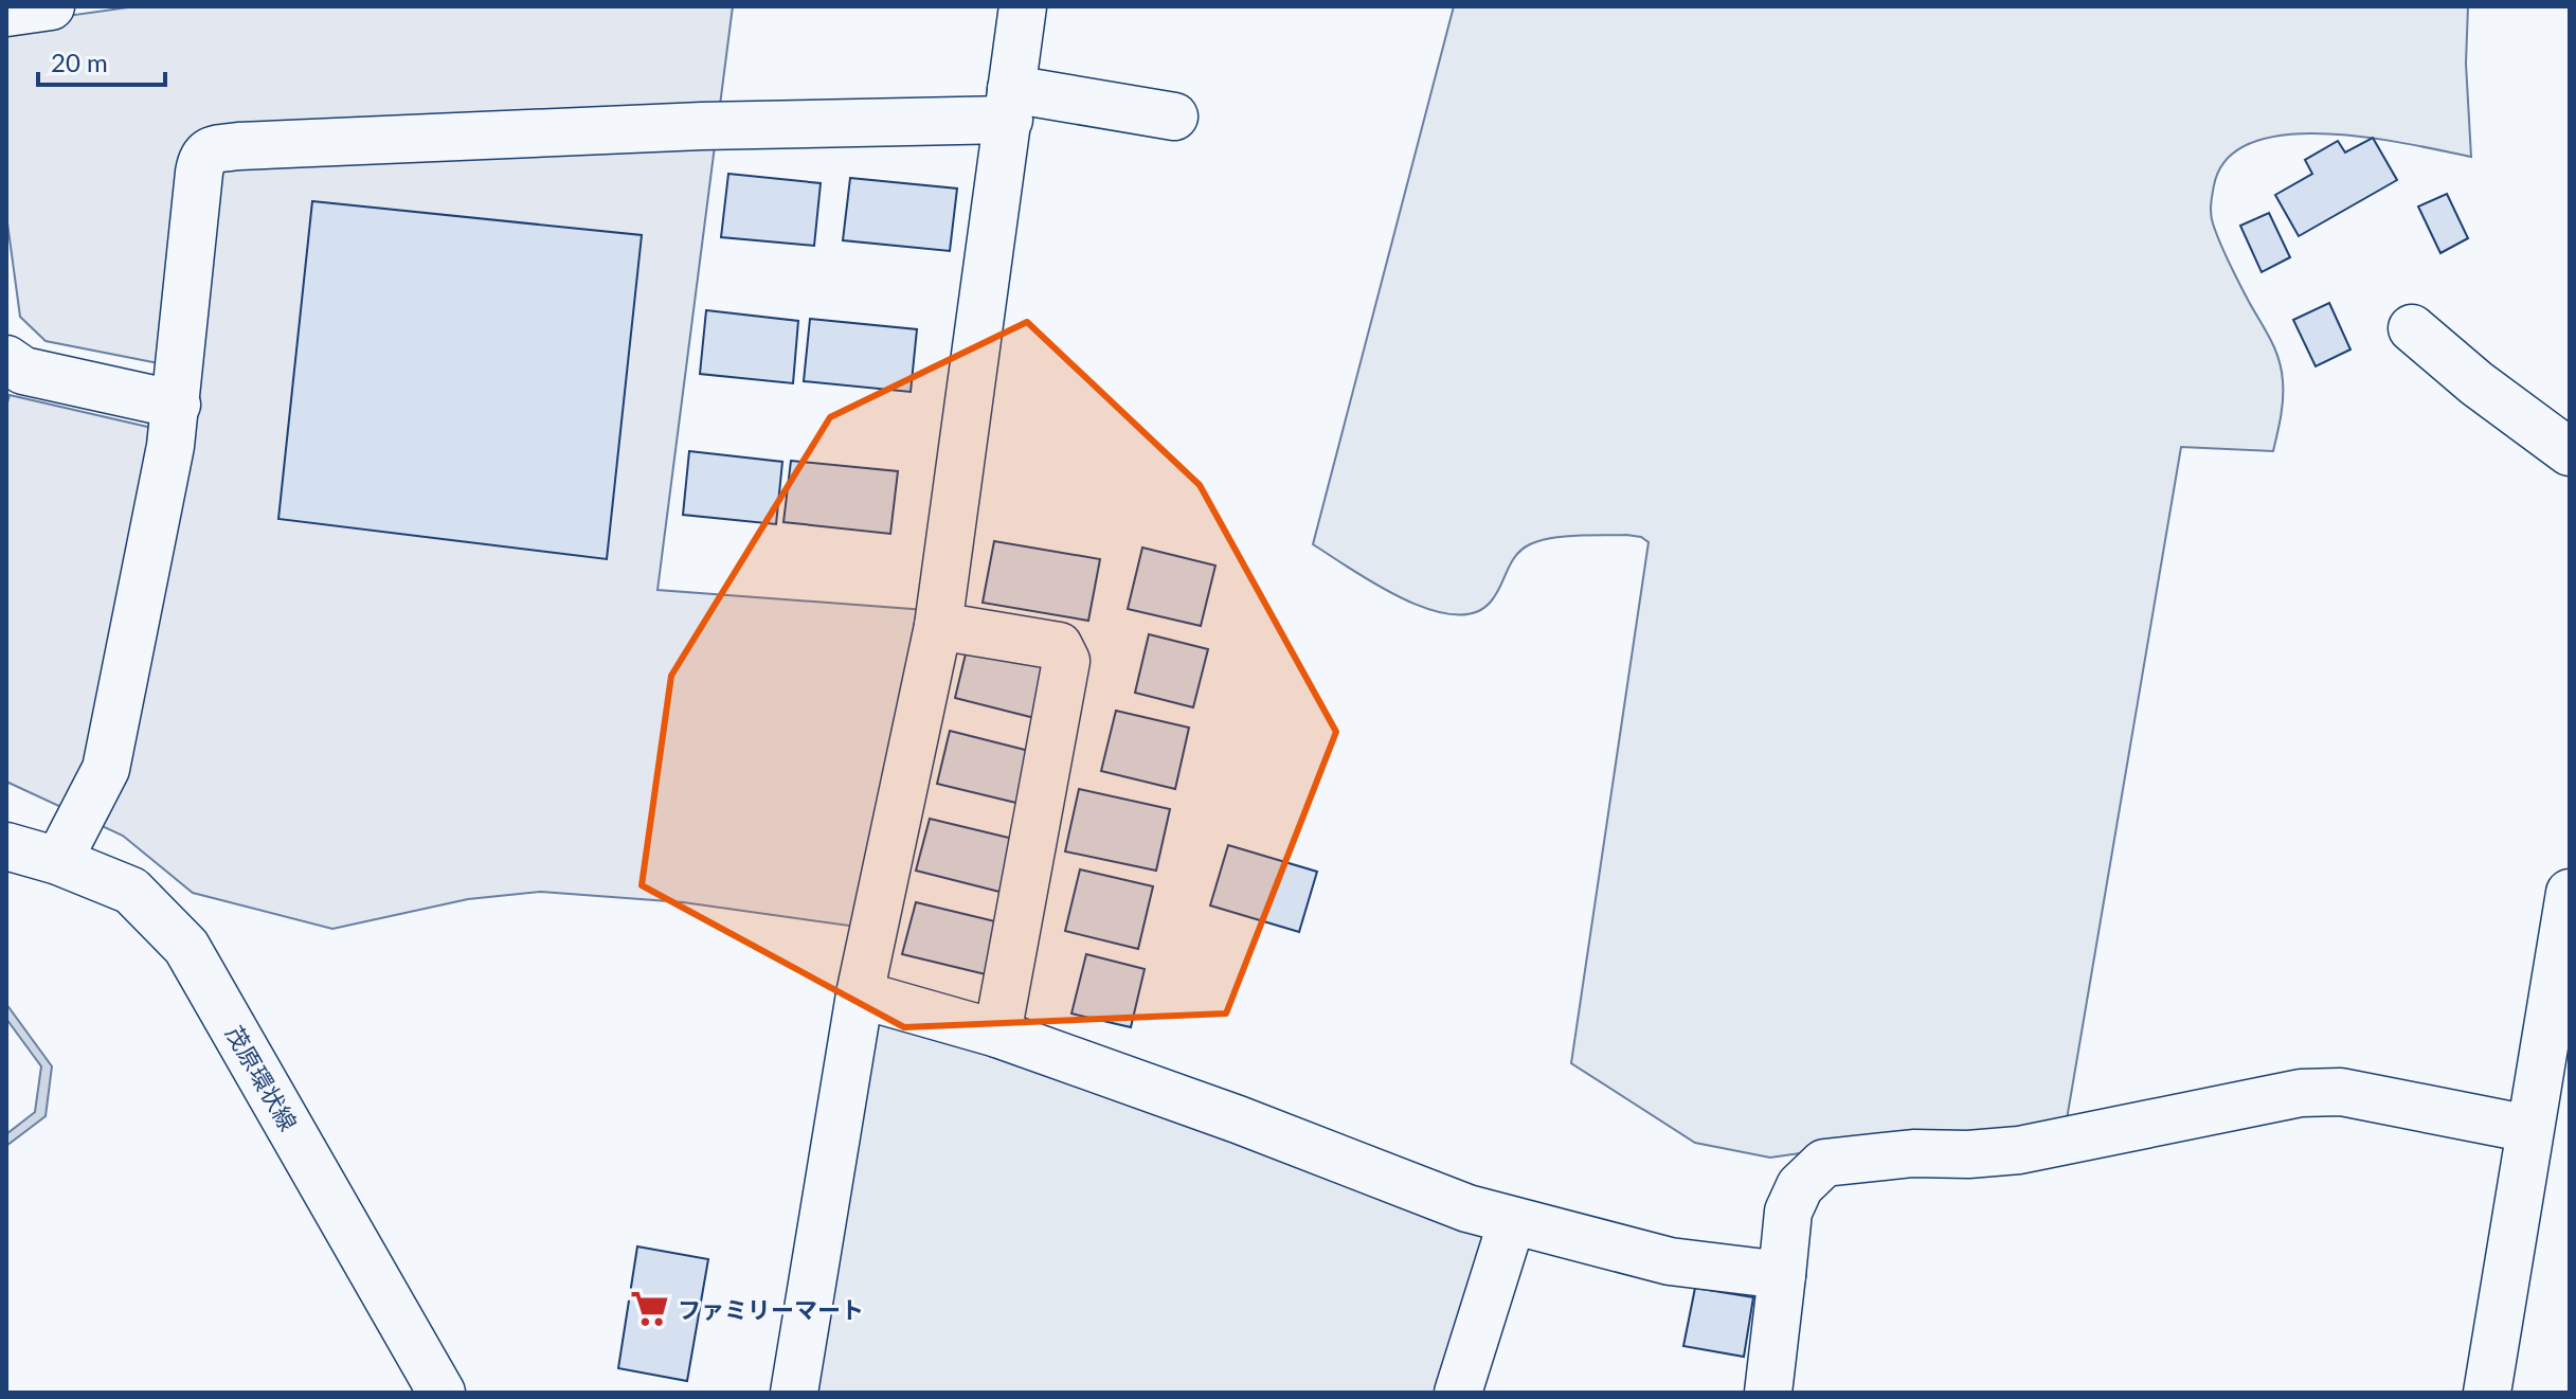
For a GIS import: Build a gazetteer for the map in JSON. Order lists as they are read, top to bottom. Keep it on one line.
{"streets":{"street":["茂原環状線"]},"places":{"supermarket":["ファミリーマート"]},"scale_bar":"20 m"}
